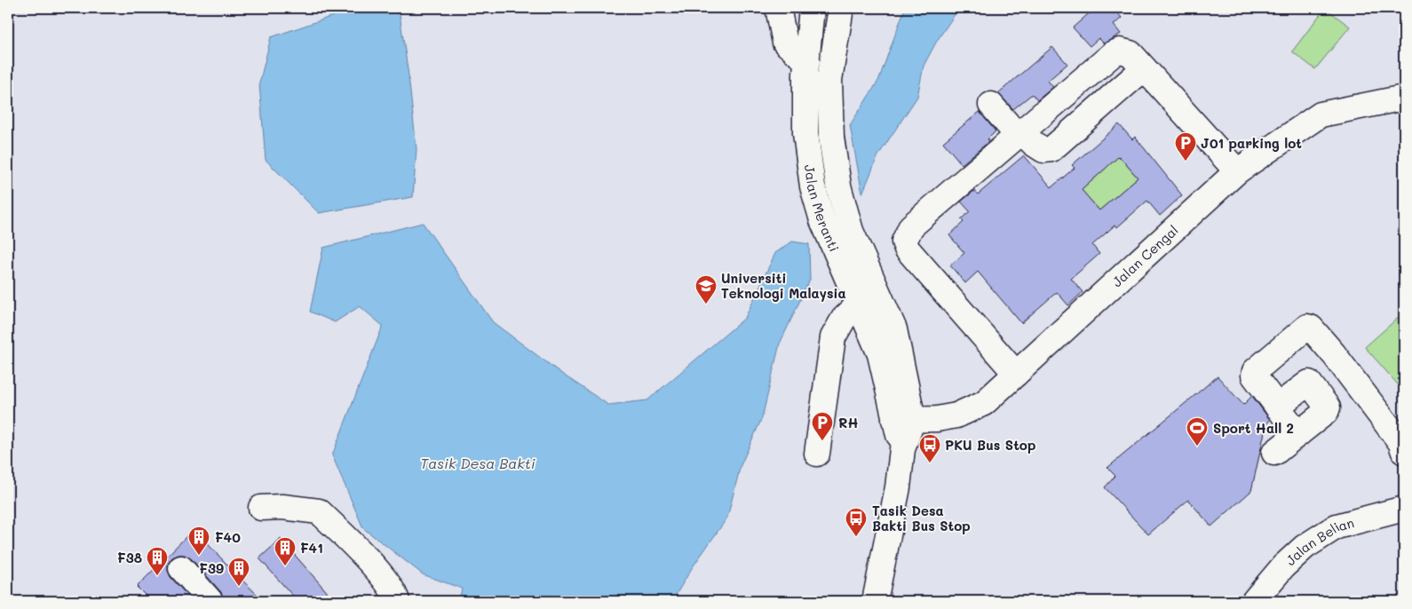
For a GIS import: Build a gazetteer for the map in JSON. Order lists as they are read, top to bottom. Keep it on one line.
{"streets":{"street":["Jalan Meranti","Jalan Cengal","Jalan Belian"]},"crossings":[["Jalan Meranti","Jalan Cengal"]],"water":["Tasik Desa Bakti"],"places":{"parking":["J01 parking lot","RH"],"school or university":["Universiti Teknologi Malaysia"],"sports":["Sport Hall 2"],"bus stop":["PKU Bus Stop","Tasik Desa Bakti Bus Stop"],"building":["F40","F41","F38","F39"]}}
